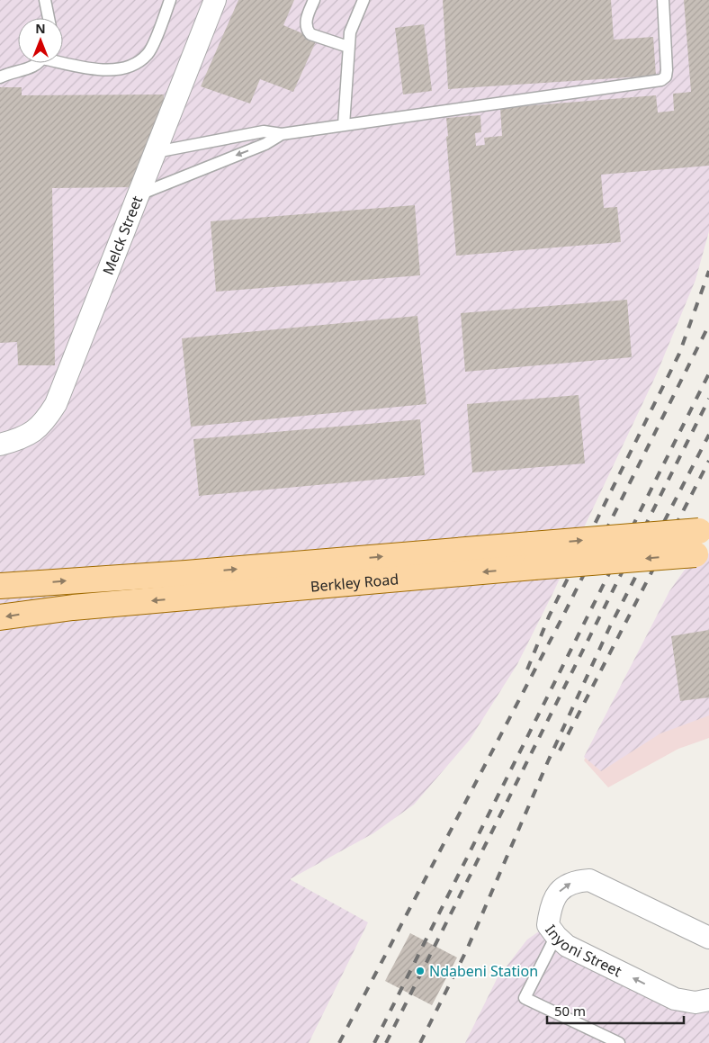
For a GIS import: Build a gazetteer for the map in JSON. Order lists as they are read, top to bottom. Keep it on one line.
{"streets":{"main road":["Berkley Road"],"street":["Melck Street","Inyoni Street"]},"places":["Ndabeni Station"],"scale_bar":"50 m","north":"top"}
